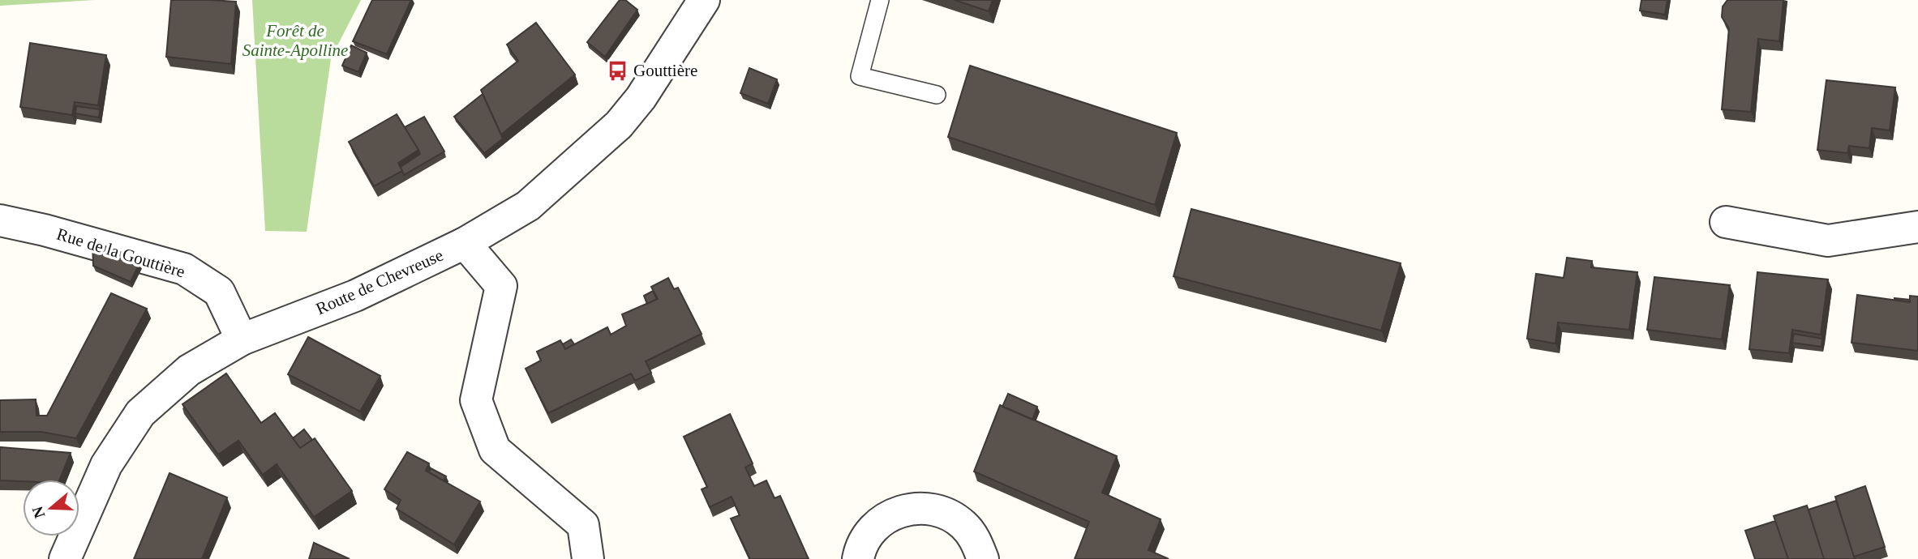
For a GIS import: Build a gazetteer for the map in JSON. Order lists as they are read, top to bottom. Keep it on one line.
{"streets":{"street":["Rue de la Gouttière","Route de Chevreuse"]},"crossings":[["Rue de la Gouttière","Route de Chevreuse"]],"parks":["Forêt de Sainte-Apolline"],"places":{"bus stop":["Gouttière"]},"north":"left"}
